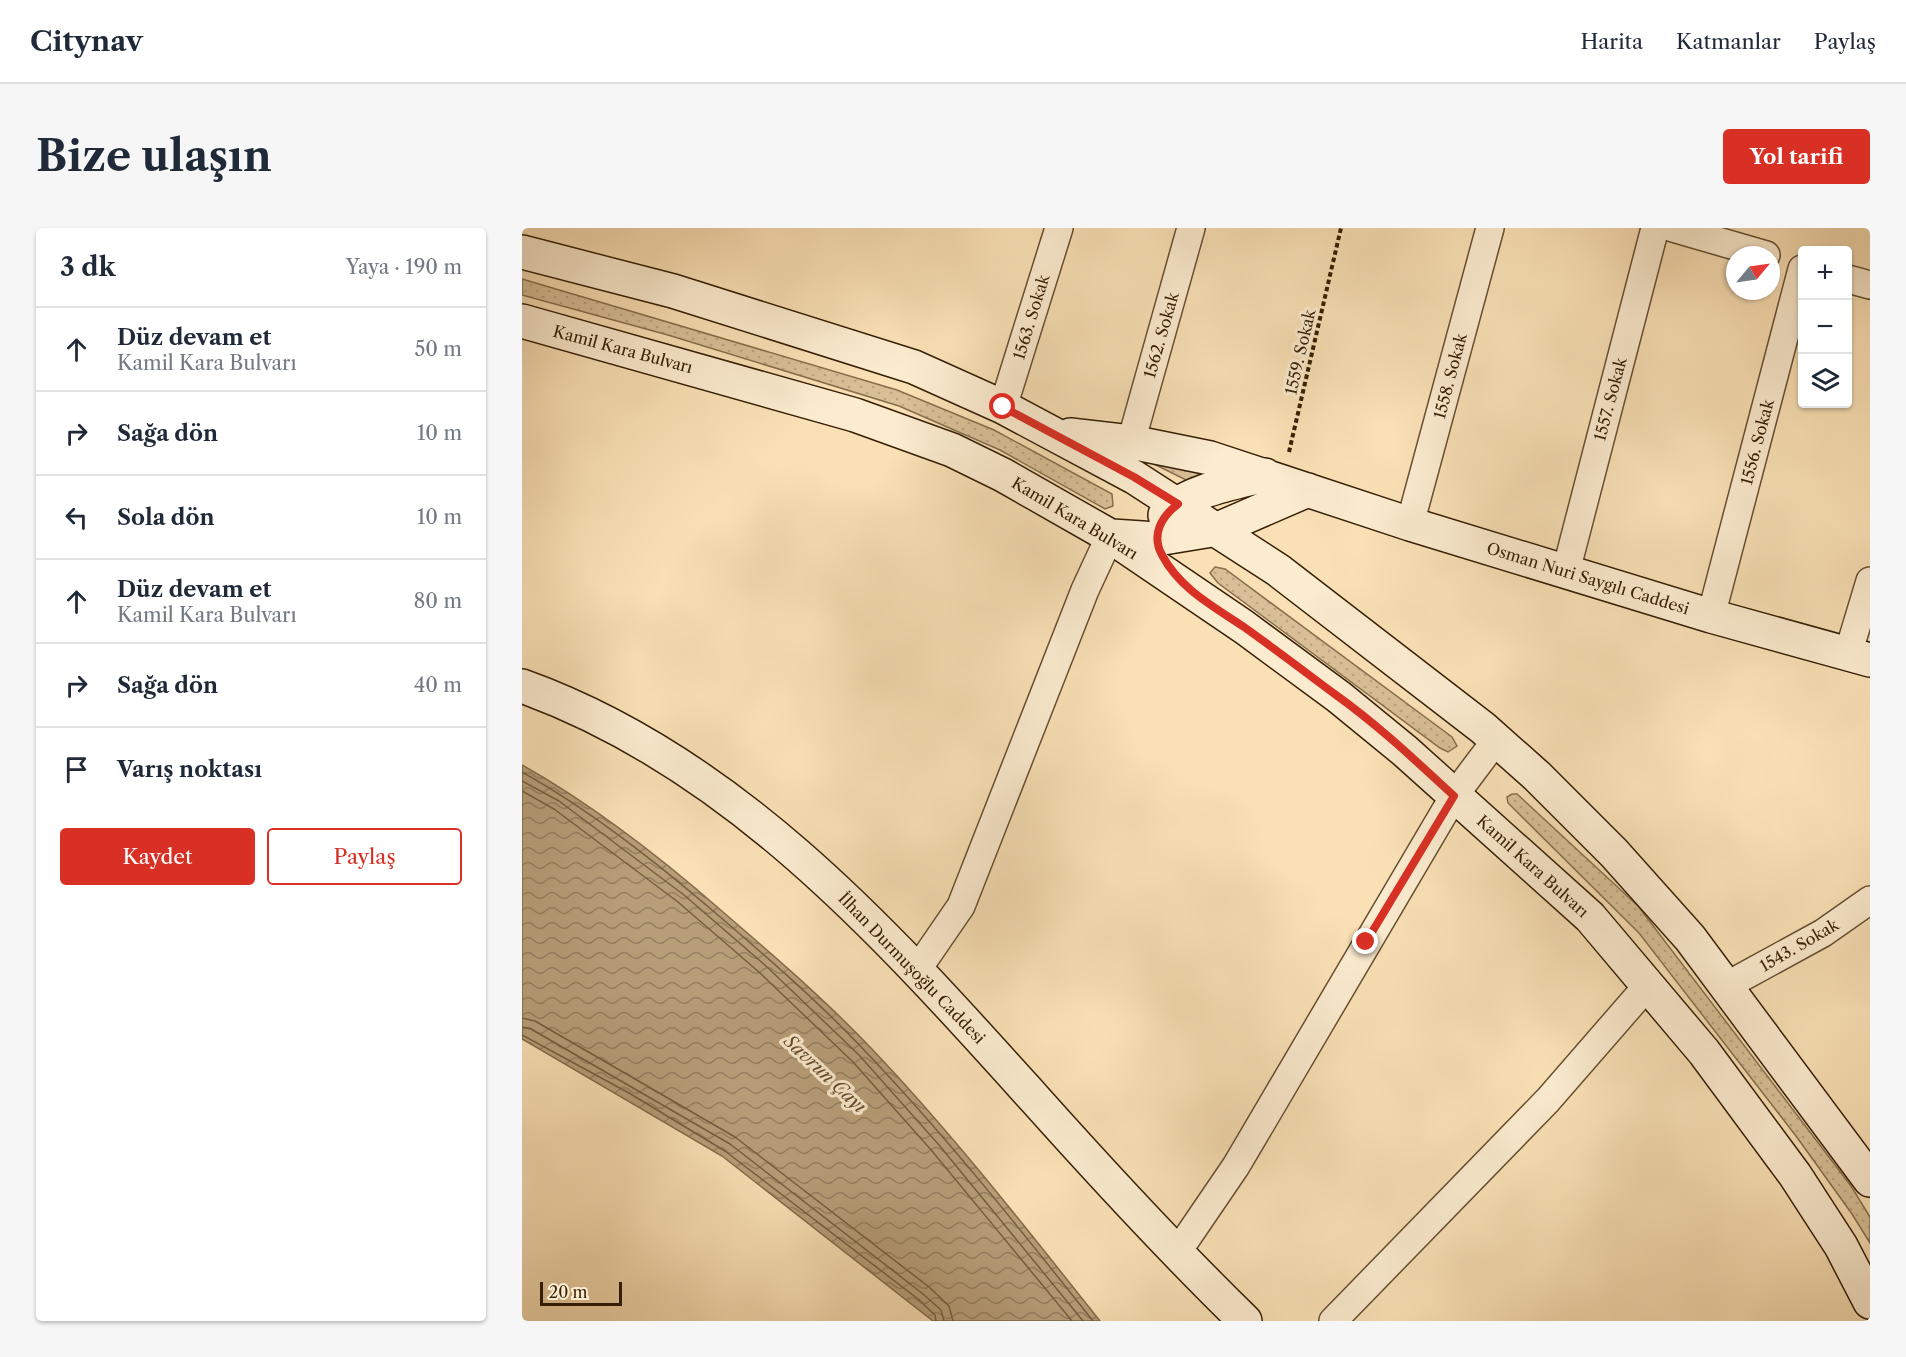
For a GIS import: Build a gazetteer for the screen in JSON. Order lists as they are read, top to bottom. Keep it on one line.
{"streets":{"main road":["Kamil Kara Bulvarı","Osman Nuri Saygılı Caddesi","İlhan Durmuşoğlu Caddesi"],"street":["1563. Sokak","1562. Sokak","1558. Sokak","1557. Sokak","1556. Sokak","1543. Sokak"],"path":["1559. Sokak"]},"crossings":[["1562. Sokak","Osman Nuri Saygılı Caddesi"],["1559. Sokak","Osman Nuri Saygılı Caddesi"],["1558. Sokak","Osman Nuri Saygılı Caddesi"],["1557. Sokak","Osman Nuri Saygılı Caddesi"],["1556. Sokak","Osman Nuri Saygılı Caddesi"]],"water":["Savrun Çayı"],"scale_bar":"20 m","north":"top right","page":{"header":"Citynav","nav":["Harita","Katmanlar","Paylaş"],"buttons":["Yol tarifi",["Kaydet","Paylaş"]],"title":"Bize ulaşın","heading":["3 dk","Yaya · 190 m"],"map_buttons":["+","−"],"list":[["Düz devam et","Kamil Kara Bulvarı","50 m"],["Sağa dön","10 m"],["Sola dön","10 m"],["Düz devam et","Kamil Kara Bulvarı","80 m"],["Sağa dön","40 m"],"Varış noktası"],"scale":"20 m"}}
